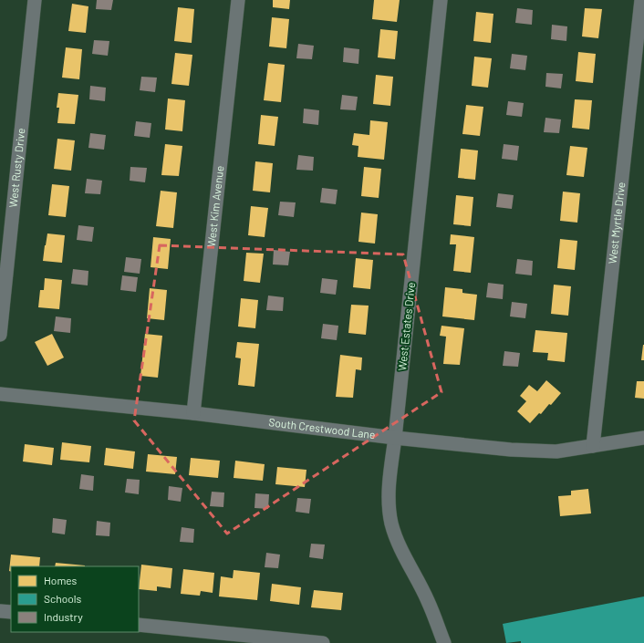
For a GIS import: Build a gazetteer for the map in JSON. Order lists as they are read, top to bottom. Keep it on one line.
{"streets":{"street":["West Rusty Drive","West Kim Avenue","West Myrtle Drive","West Estates Drive","South Crestwood Lane"]},"crossings":[["West Kim Avenue","South Crestwood Lane"],["West Myrtle Drive","South Crestwood Lane"],["West Estates Drive","South Crestwood Lane"]],"legend":["Homes","Schools","Industry"]}
